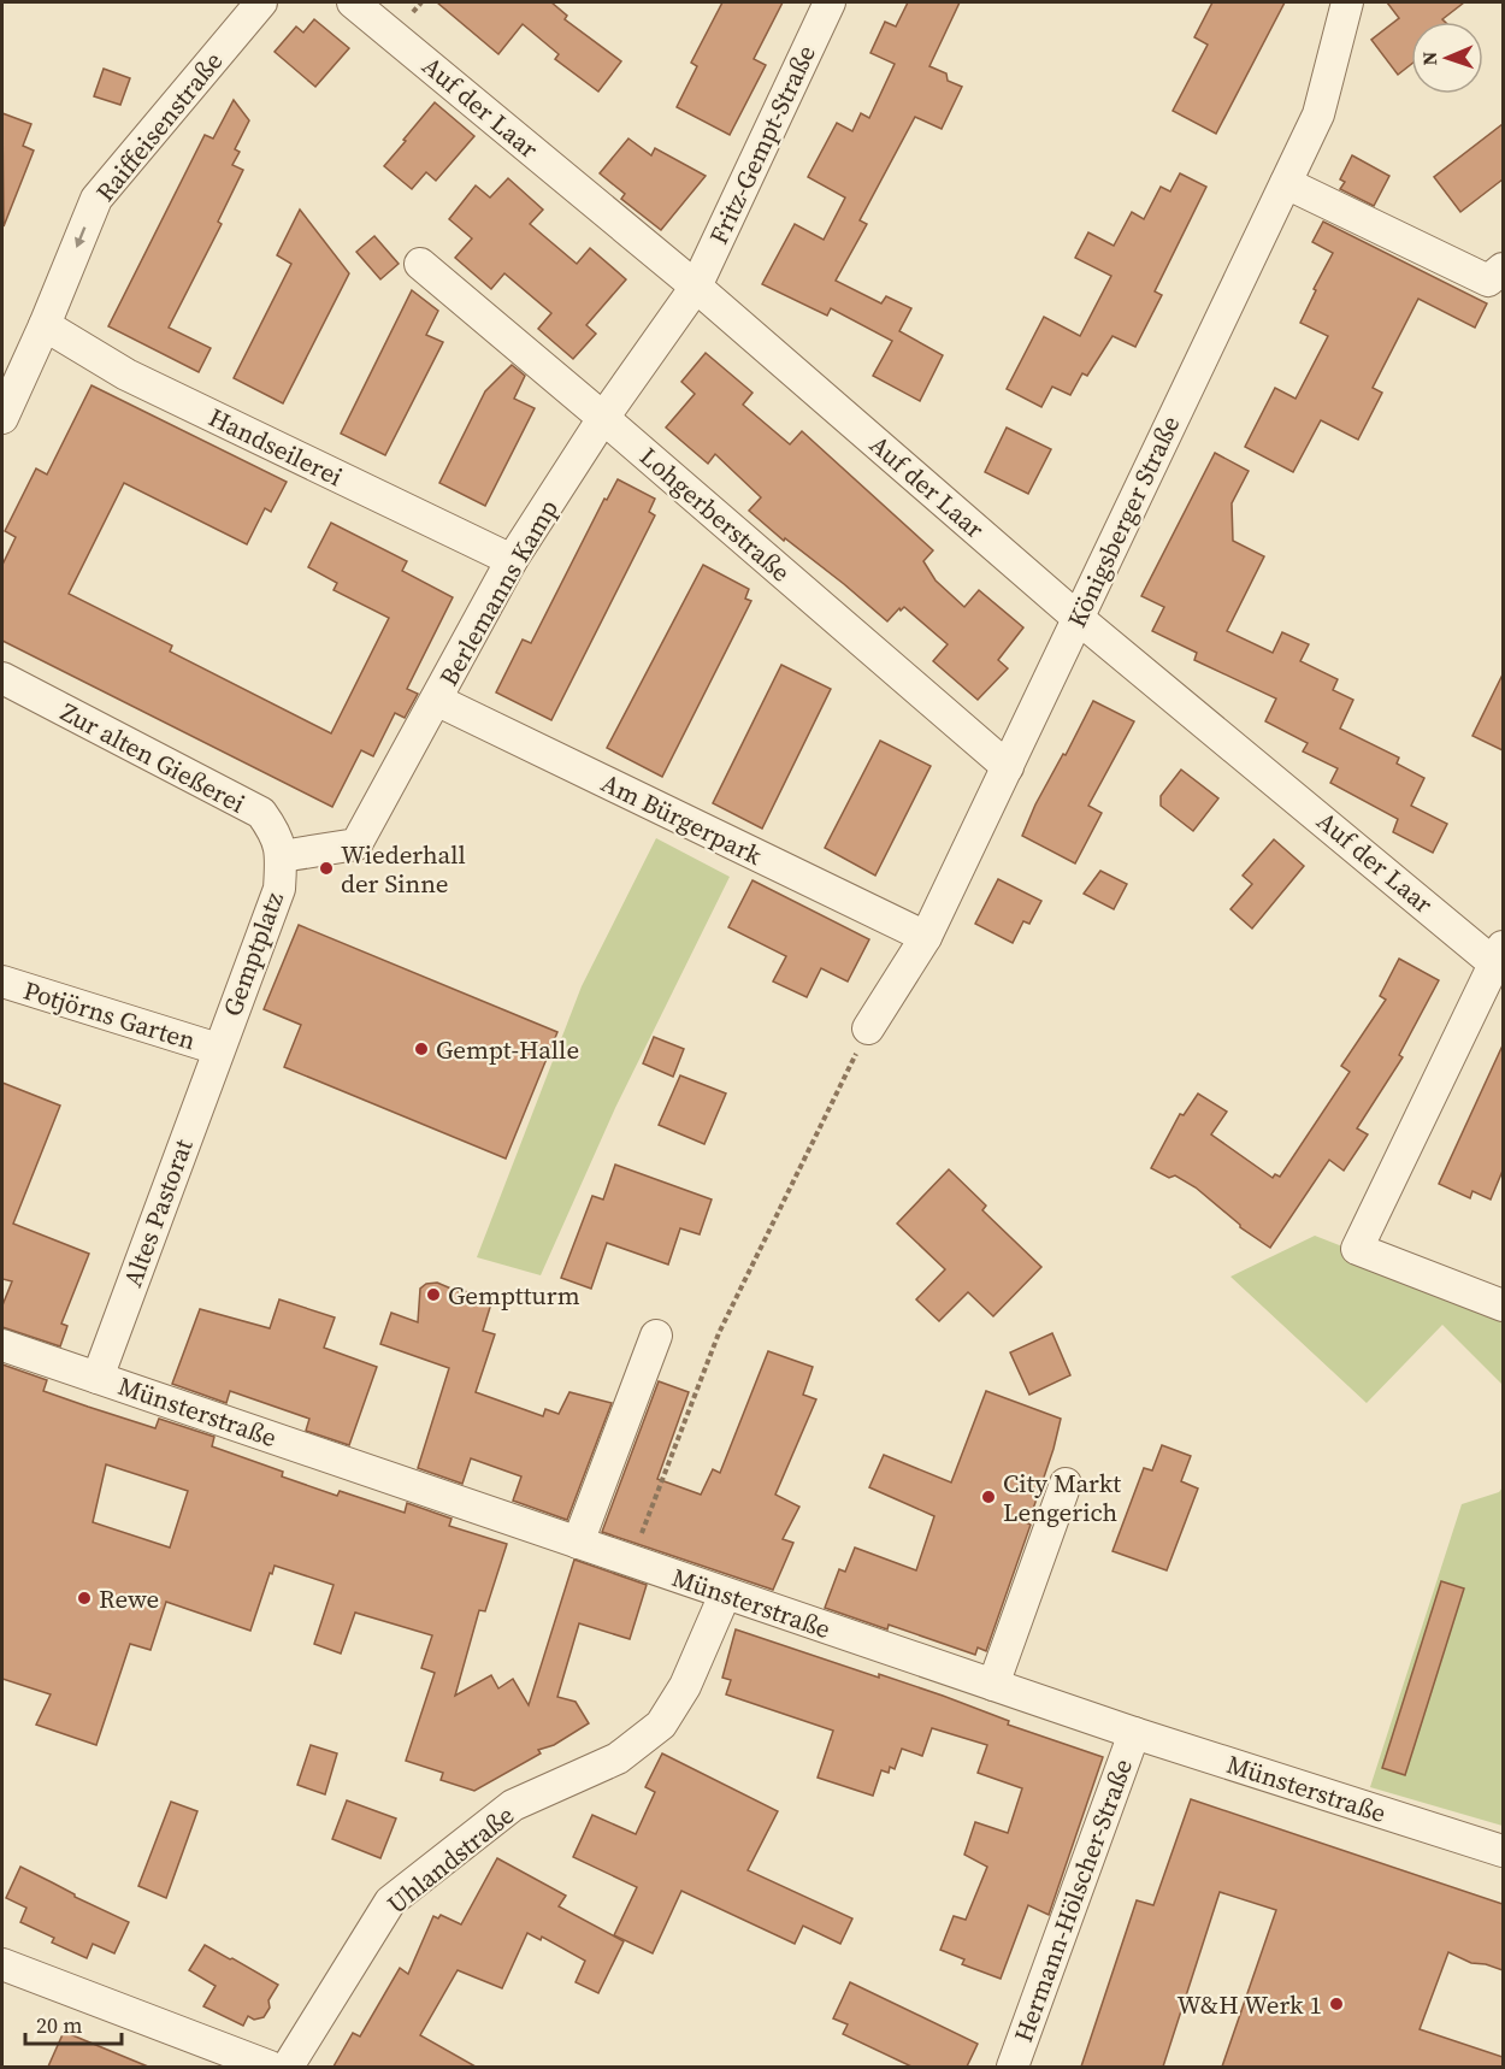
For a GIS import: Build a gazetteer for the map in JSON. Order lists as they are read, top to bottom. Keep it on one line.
{"streets":{"street":["Auf der Laar","Raiffeisenstraße","Fritz-Gempt-Straße","Handseilerei","Lohgerberstraße","Königsberger Straße","Berlemanns Kamp","Zur alten Gießerei","Am Bürgerpark","Gemptplatz","Potjörns Garten","Altes Pastorat","Münsterstraße","Uhlandstraße","Hermann-Hölscher-Straße"]},"crossings":[["Auf der Laar","Fritz-Gempt-Straße"],["Auf der Laar","Königsberger Straße"],["Auf der Laar","Berlemanns Kamp"],["Raiffeisenstraße","Handseilerei"],["Fritz-Gempt-Straße","Berlemanns Kamp"],["Handseilerei","Berlemanns Kamp"],["Lohgerberstraße","Königsberger Straße"],["Lohgerberstraße","Berlemanns Kamp"],["Königsberger Straße","Am Bürgerpark"],["Berlemanns Kamp","Zur alten Gießerei"],["Berlemanns Kamp","Am Bürgerpark"],["Berlemanns Kamp","Gemptplatz"],["Zur alten Gießerei","Gemptplatz"],["Gemptplatz","Potjörns Garten"],["Gemptplatz","Altes Pastorat"],["Potjörns Garten","Altes Pastorat"],["Altes Pastorat","Münsterstraße"],["Münsterstraße","Uhlandstraße"],["Münsterstraße","Hermann-Hölscher-Straße"]],"one_way":["Raiffeisenstraße"],"places":["Wiederhall der Sinne","Gempt-Halle","Gemptturm","City Markt Lengerich","Rewe","W&H Werk 1"],"scale_bar":"20 m","north":"left"}
